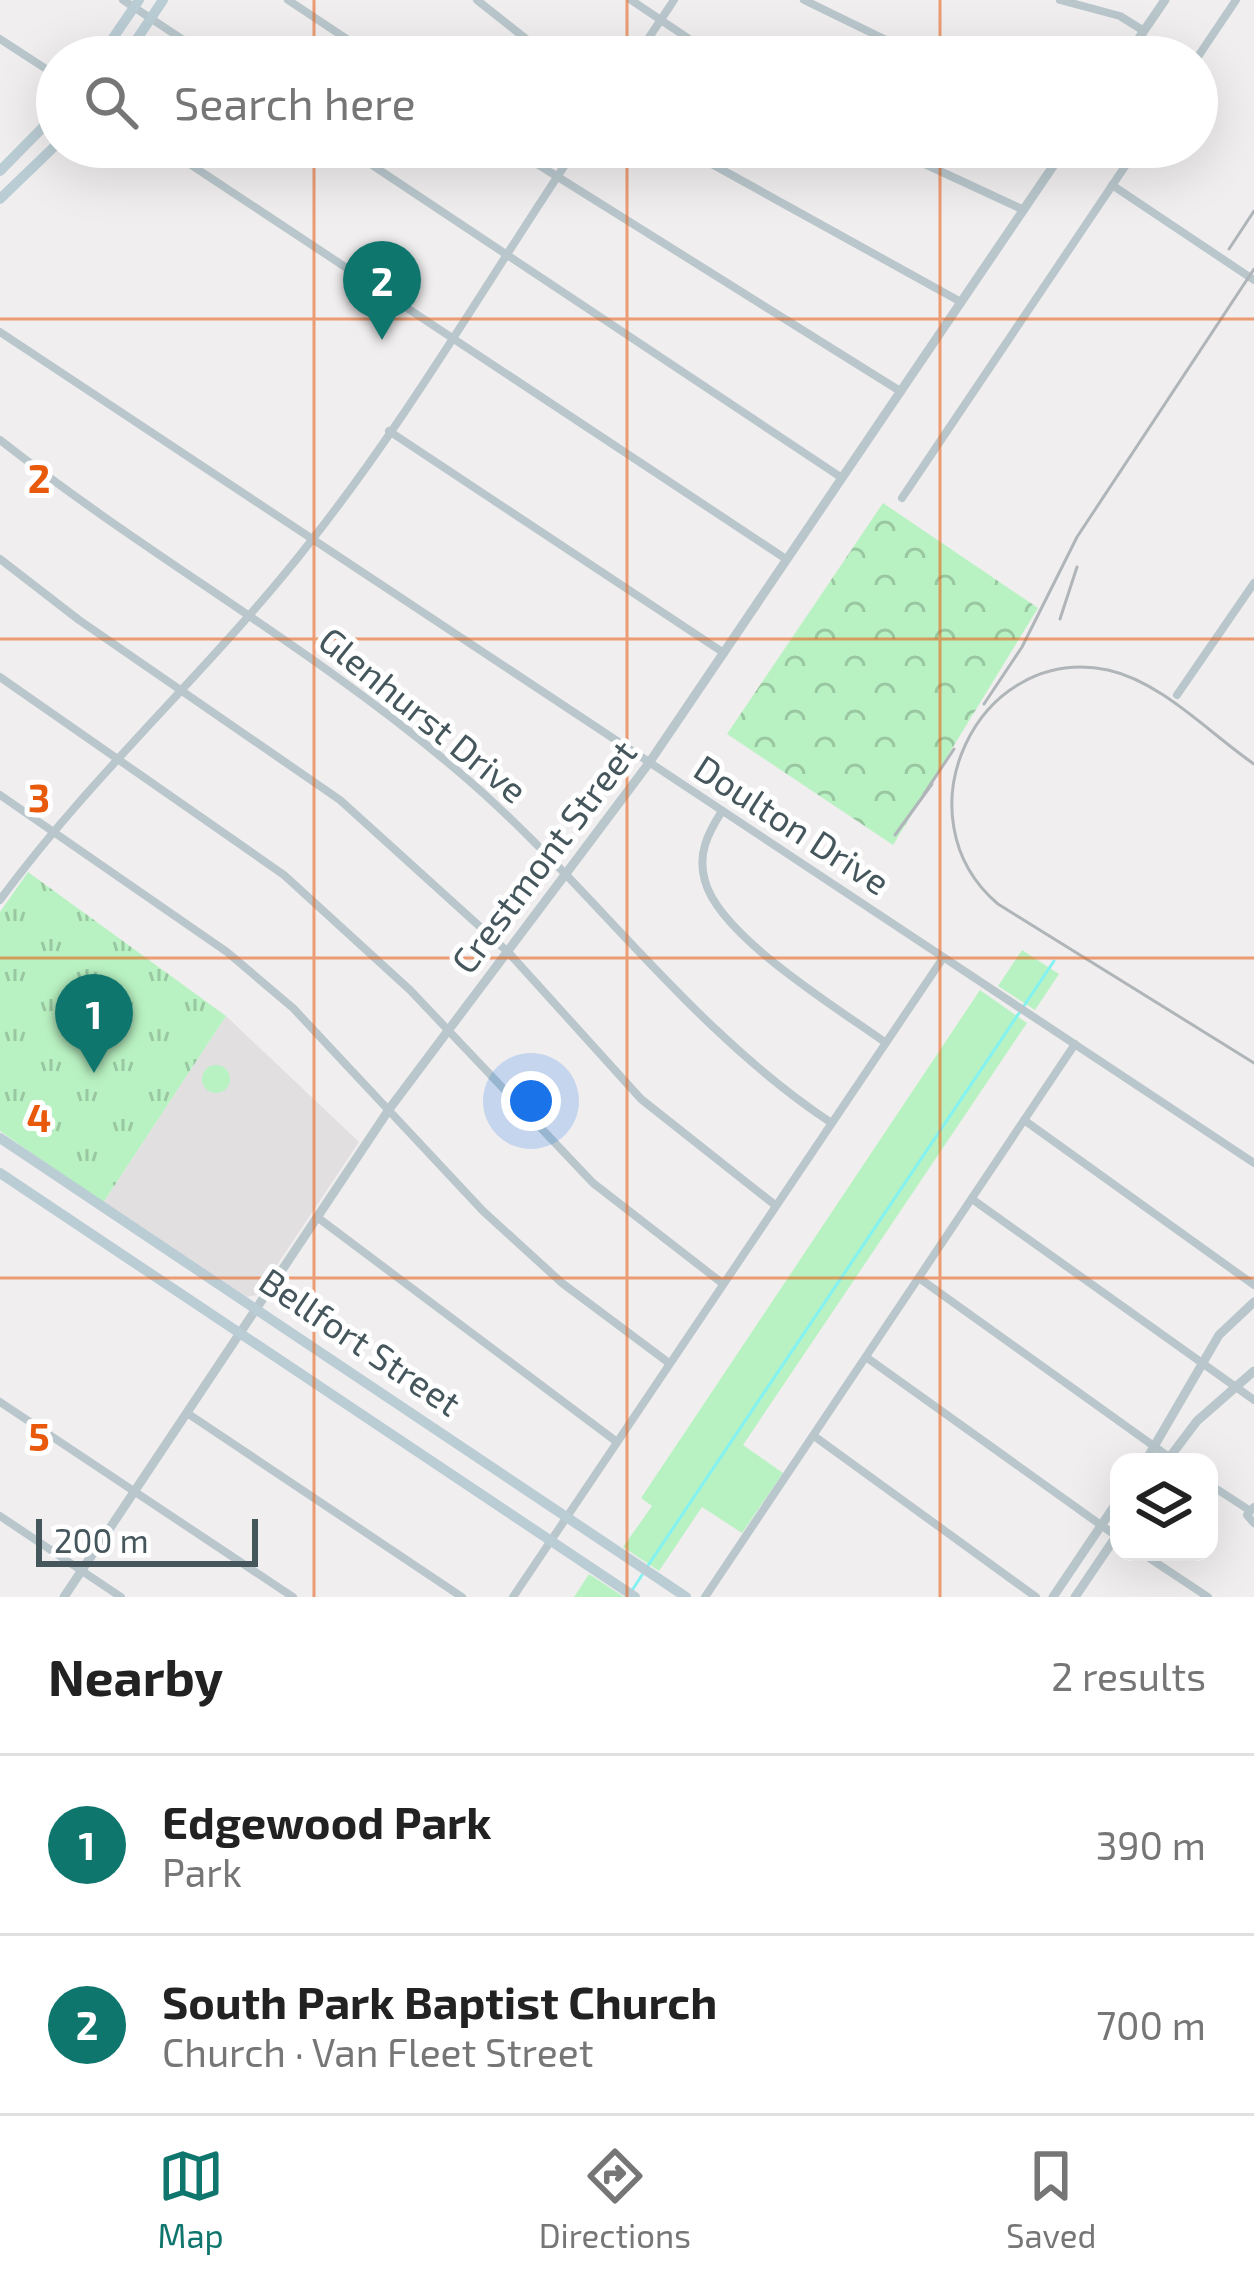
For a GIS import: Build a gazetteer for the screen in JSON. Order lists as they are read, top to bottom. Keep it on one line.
{"streets":{"main road":["Bellfort Street"],"street":["Glenhurst Drive","Doulton Drive","Crestmont Street"]},"crossings":[["Glenhurst Drive","Crestmont Street"],["Doulton Drive","Crestmont Street"],["Crestmont Street","Bellfort Street"]],"scale_bar":"200 m","page":{"search":"Search here","pins":["2","1"],"scale":"200 m","heading":["Nearby","2 results"],"list":[{"mark":"1","name":"Edgewood Park","note":"Park","value":"390 m"},{"mark":"2","name":"South Park Baptist Church","note":"Church · Van Fleet Street","value":"700 m"}],"nav":["Map","Directions","Saved"]},"grid":{"rows":["2","3","4","5"]}}
